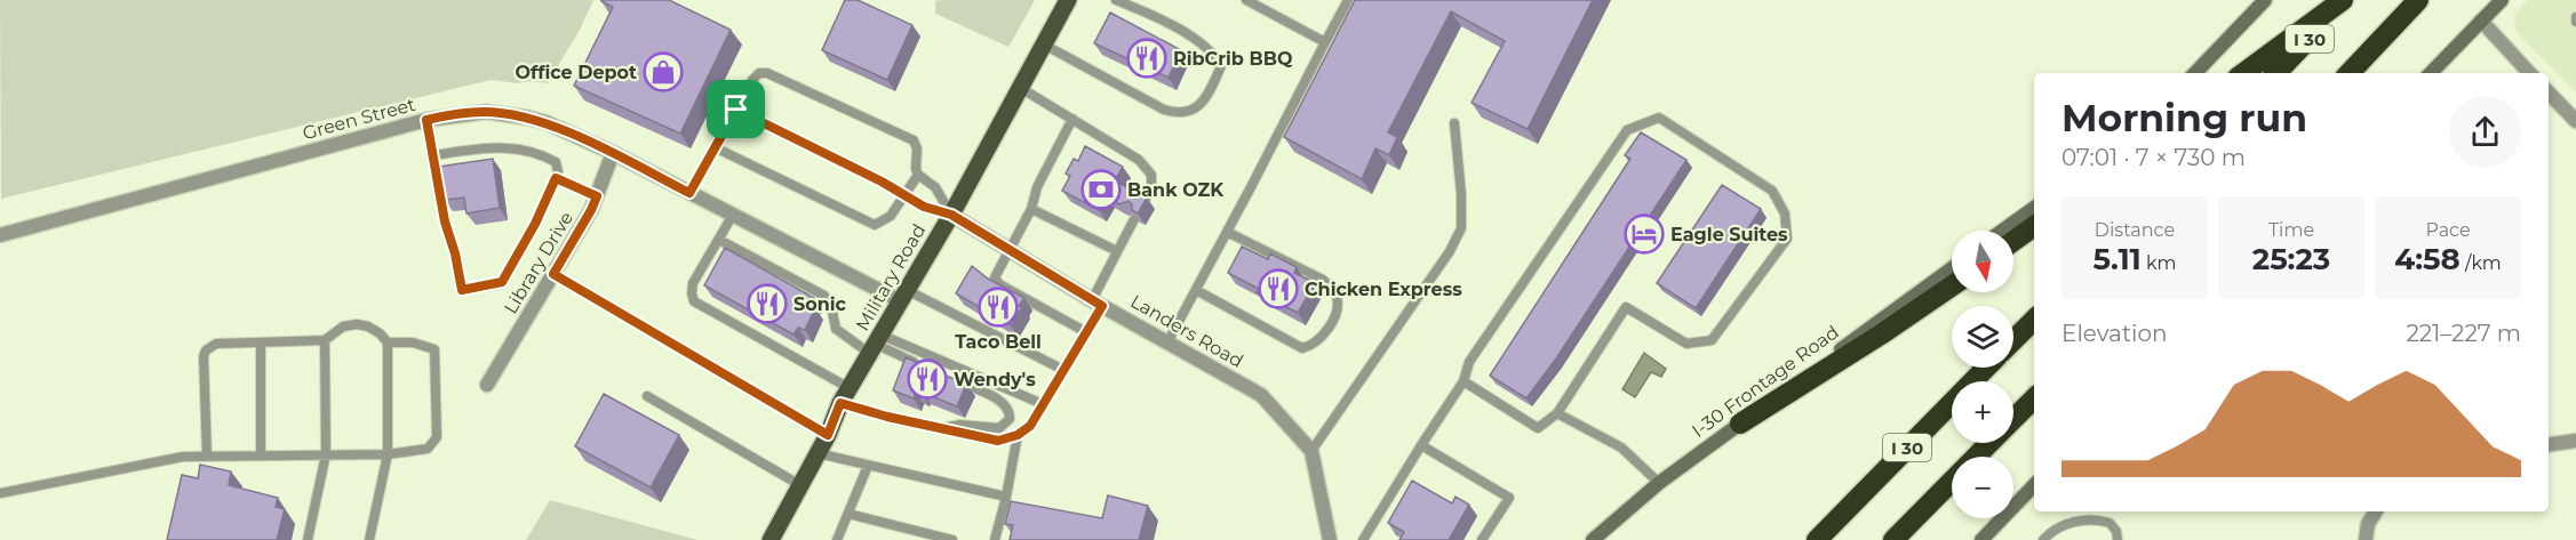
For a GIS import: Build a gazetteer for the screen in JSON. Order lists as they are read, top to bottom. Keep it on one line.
{"streets":{"highway":["I 30"],"main road":["Military Road","I-30 Frontage Road"],"street":["Green Street","Library Drive","Landers Road"]},"crossings":[["Green Street","Library Drive"],["Green Street","Military Road"],["Military Road","Landers Road"]],"places":{"restaurant":["RibCrib BBQ","Chicken Express","Sonic","Taco Bell","Wendy's"],"shop":["Office Depot"],"bank":["Bank OZK"],"hotel":["Eagle Suites"]},"north":"bottom","page":{"heading":["Morning run","07:01 · 7 × 730 m"],"stats":[["Distance","5.11 km"],["Time","25:23"],["Pace","4:58 /km"]],"map_buttons":["+","−"],"chart":["Elevation","221–227 m"]}}
